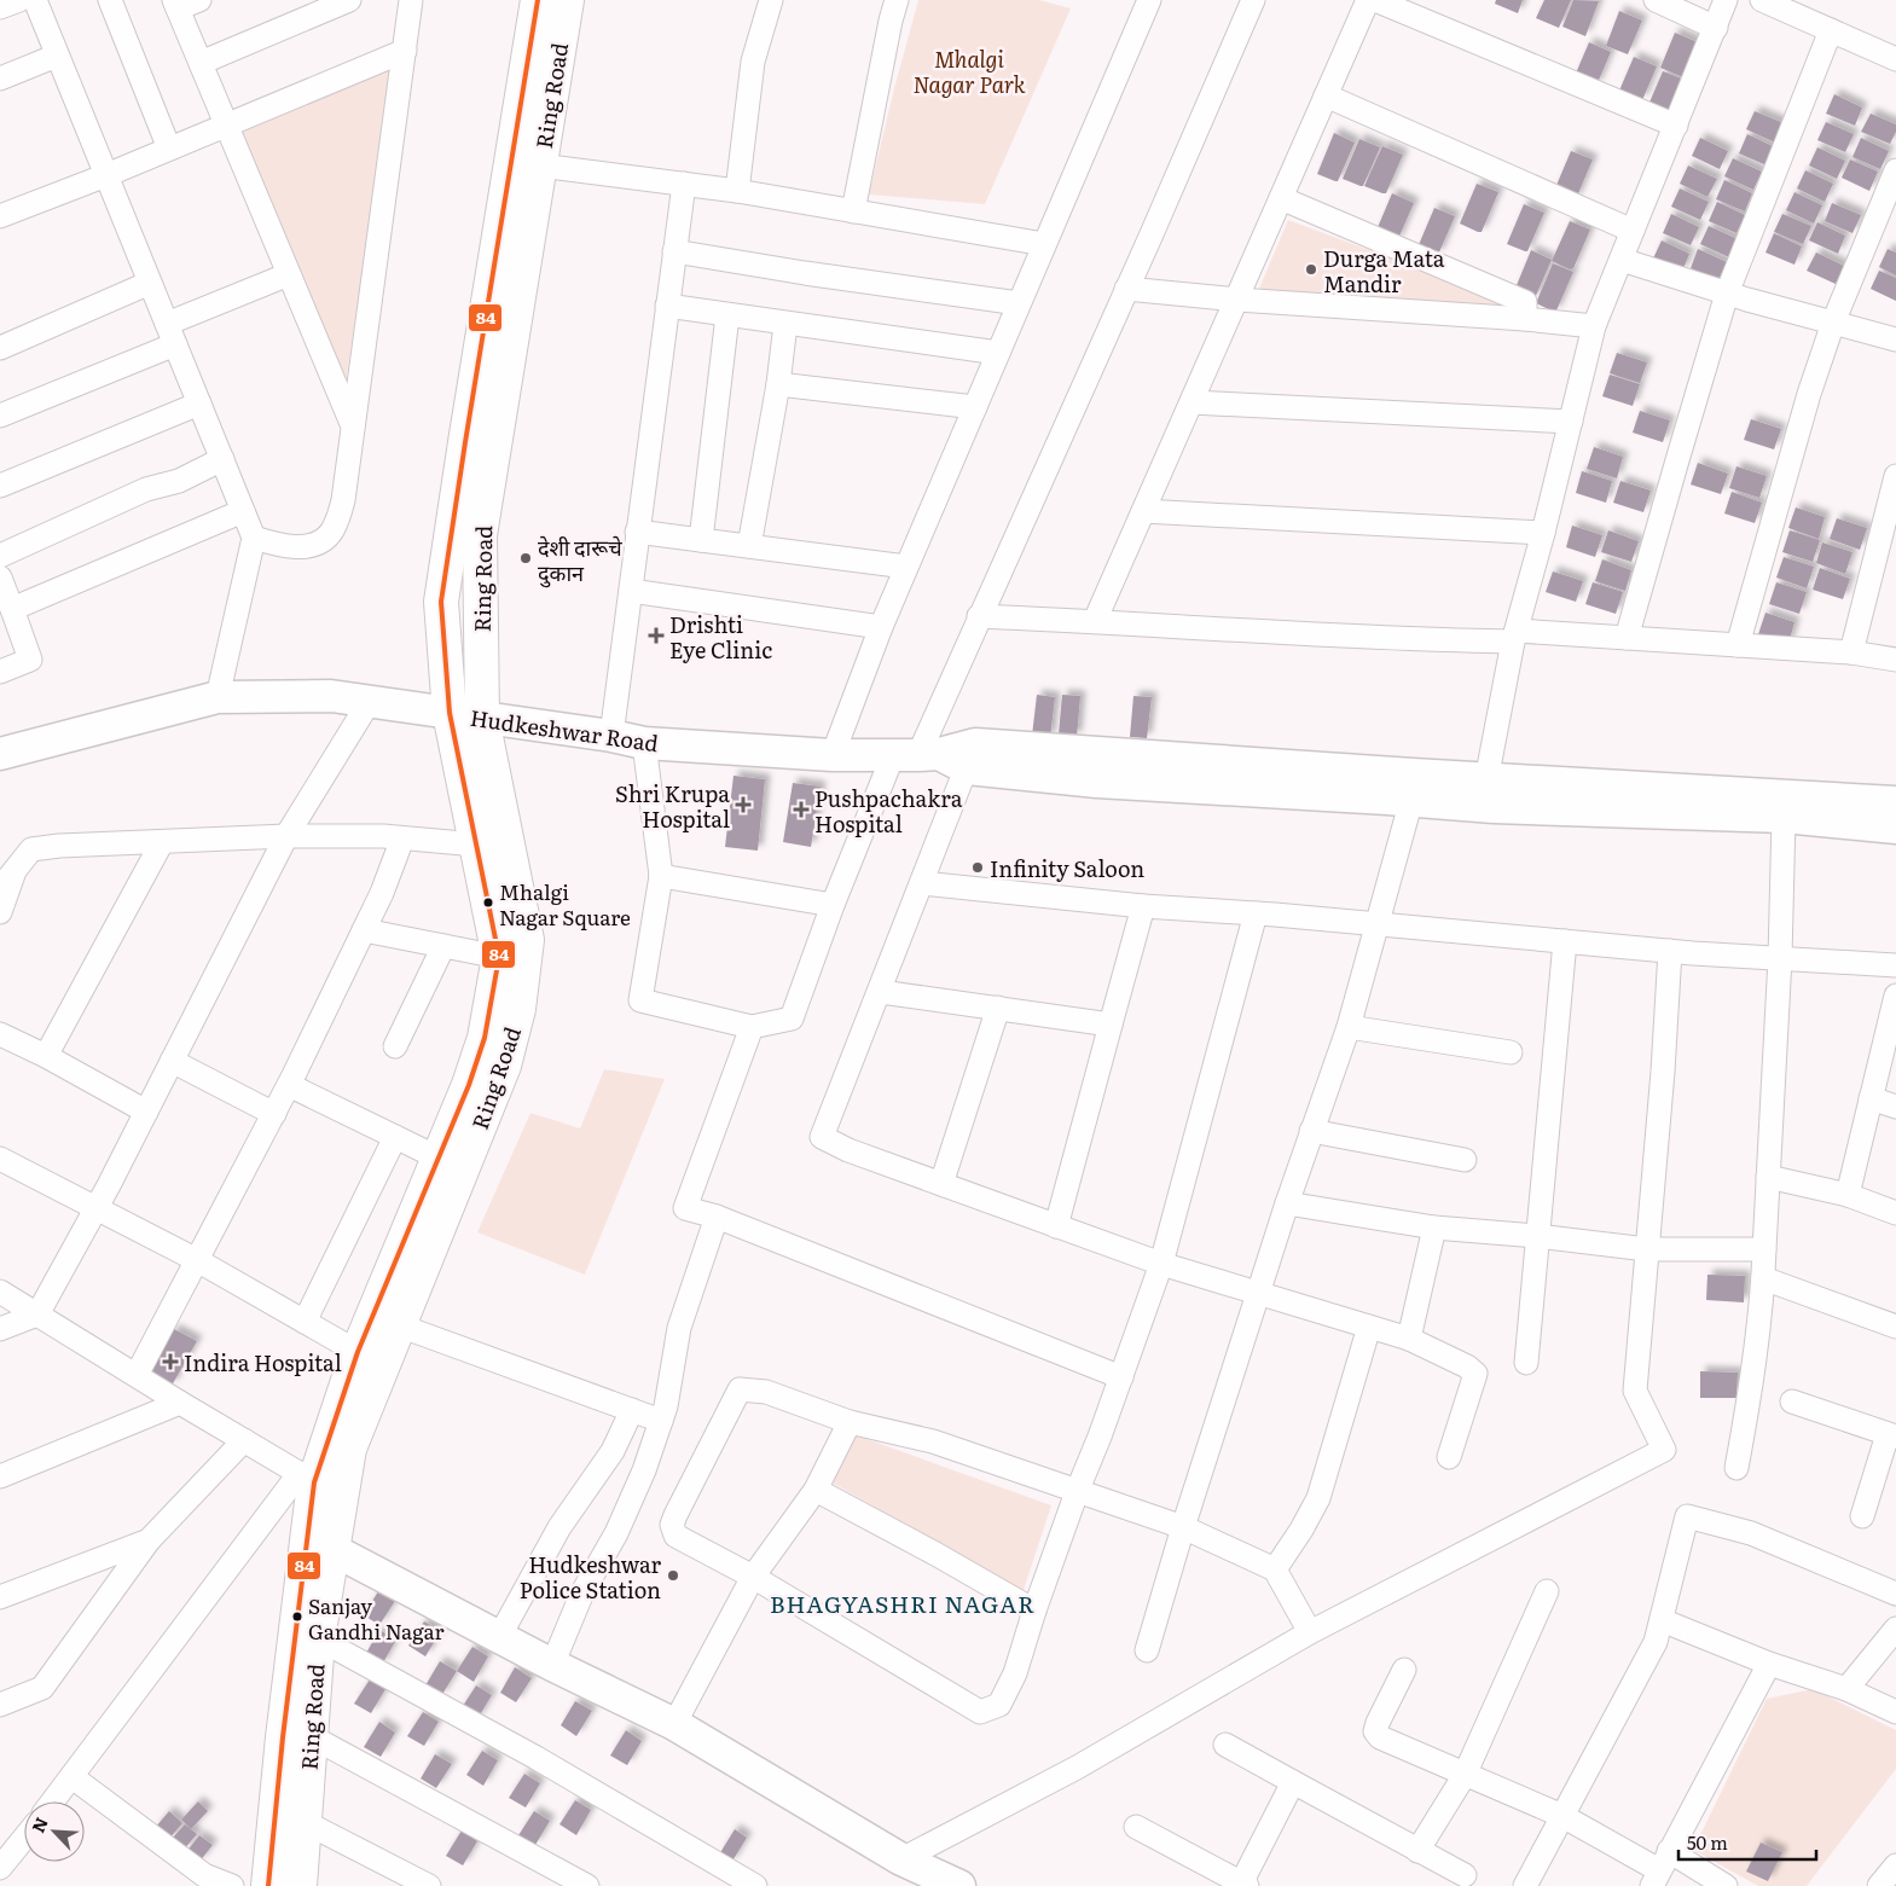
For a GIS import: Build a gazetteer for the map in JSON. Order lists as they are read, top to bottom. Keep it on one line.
{"streets":{"highway":["Ring Road"],"main road":["Hudkeshwar Road"]},"crossings":[["Ring Road","Hudkeshwar Road"]],"districts":["BHAGYASHRI NAGAR"],"parks":["Mhalgi Nagar Park"],"places":{"other":["Durga Mata Mandir","देशी दारूचे दुकान","Infinity Saloon","Mhalgi Nagar Square","Hudkeshwar Police Station","Sanjay Gandhi Nagar"],"health":["Drishti Eye Clinic","Shri Krupa Hospital","Pushpachakra Hospital","Indira Hospital"]},"lines":["transit line 84"],"scale_bar":"50 m","north":"top left"}
